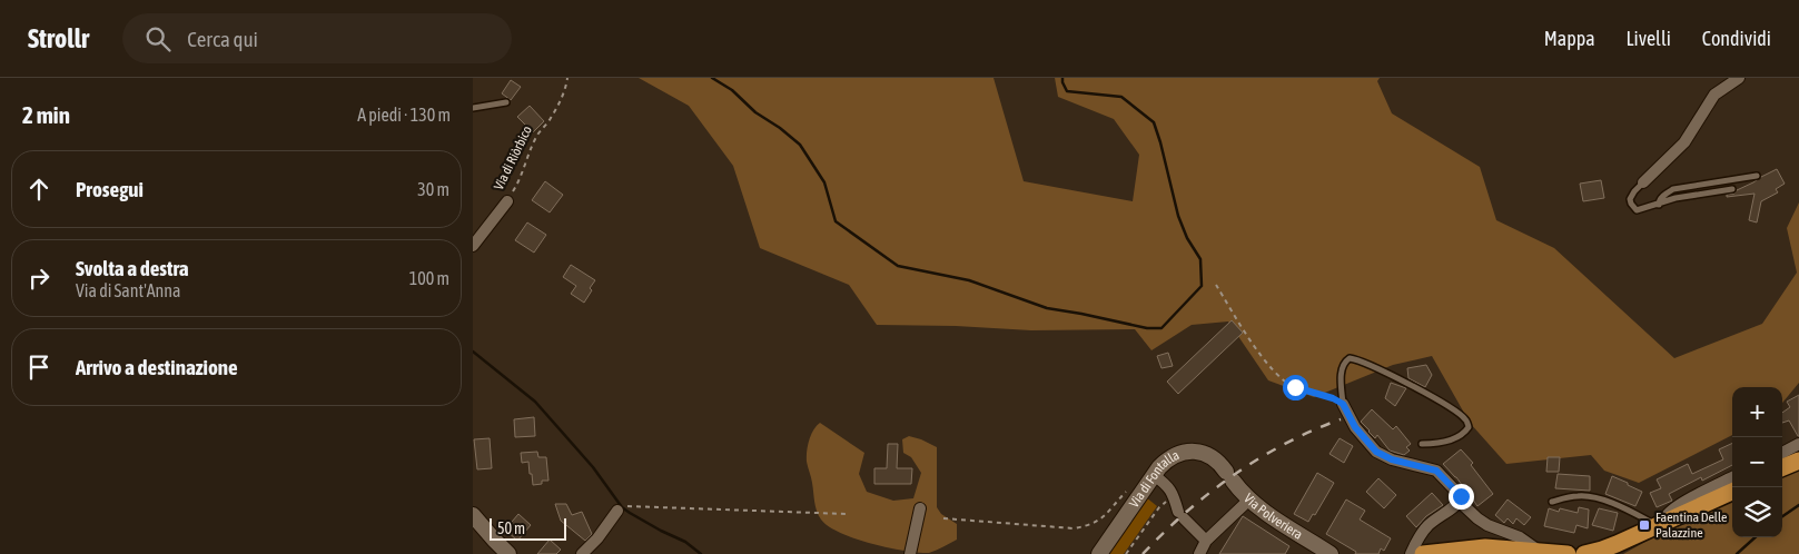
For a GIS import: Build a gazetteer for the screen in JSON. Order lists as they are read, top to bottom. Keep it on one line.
{"streets":{"street":["Via di Riòrbico","Via di Fontalla","Via Polveriera"]},"crossings":[["Via di Fontalla","Via Polveriera"]],"places":{"transit":["Faentina Delle Palazzine"]},"scale_bar":"50 m","page":{"header":"Strollr","search":"Cerca qui","nav":["Mappa","Livelli","Condividi"],"heading":["2 min","A piedi · 130 m"],"list":[["Prosegui","30 m"],["Svolta a destra","Via di Sant'Anna","100 m"],"Arrivo a destinazione"],"map_buttons":["+","−"],"scale":"50 m"}}
